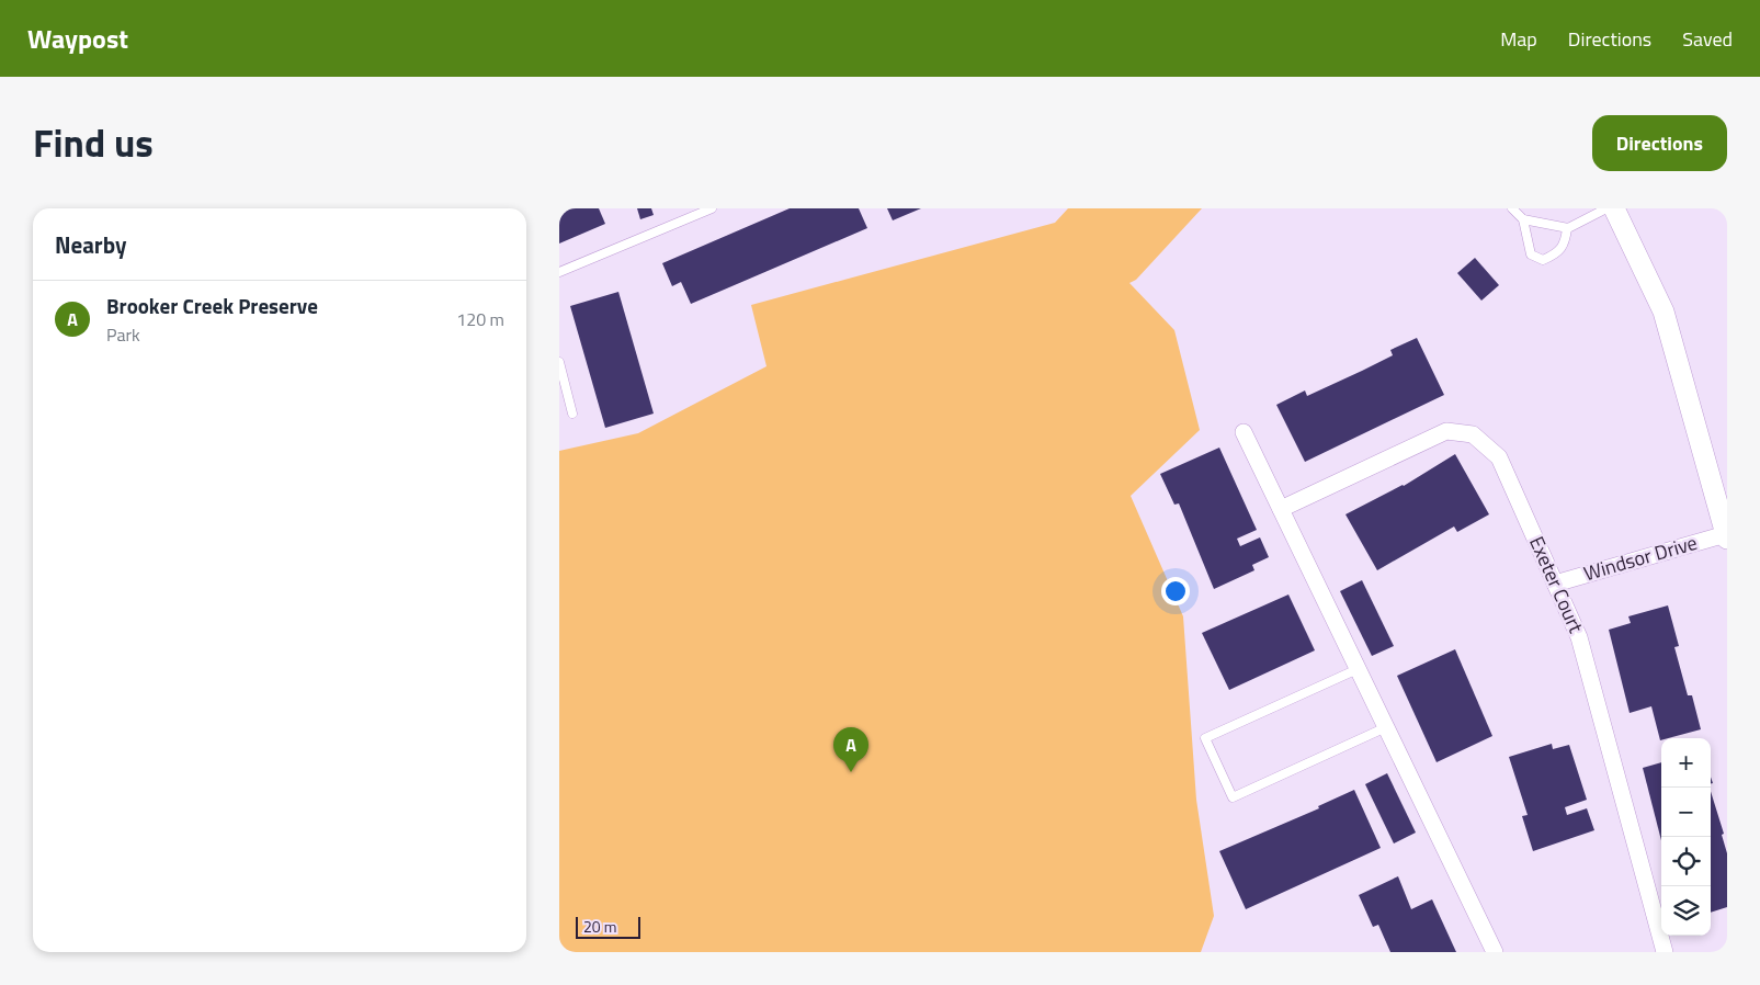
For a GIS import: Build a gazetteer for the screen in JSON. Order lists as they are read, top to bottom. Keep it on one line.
{"streets":{"street":["Windsor Drive","Exeter Court"]},"crossings":[["Windsor Drive","Exeter Court"]],"scale_bar":"20 m","page":{"header":"Waypost","nav":["Map","Directions","Saved"],"title":"Find us","buttons":"Directions","heading":"Nearby","list":[{"mark":"A","name":"Brooker Creek Preserve","note":"Park","value":"120 m"}],"pins":"A","map_buttons":["+","−"],"scale":"20 m"}}
